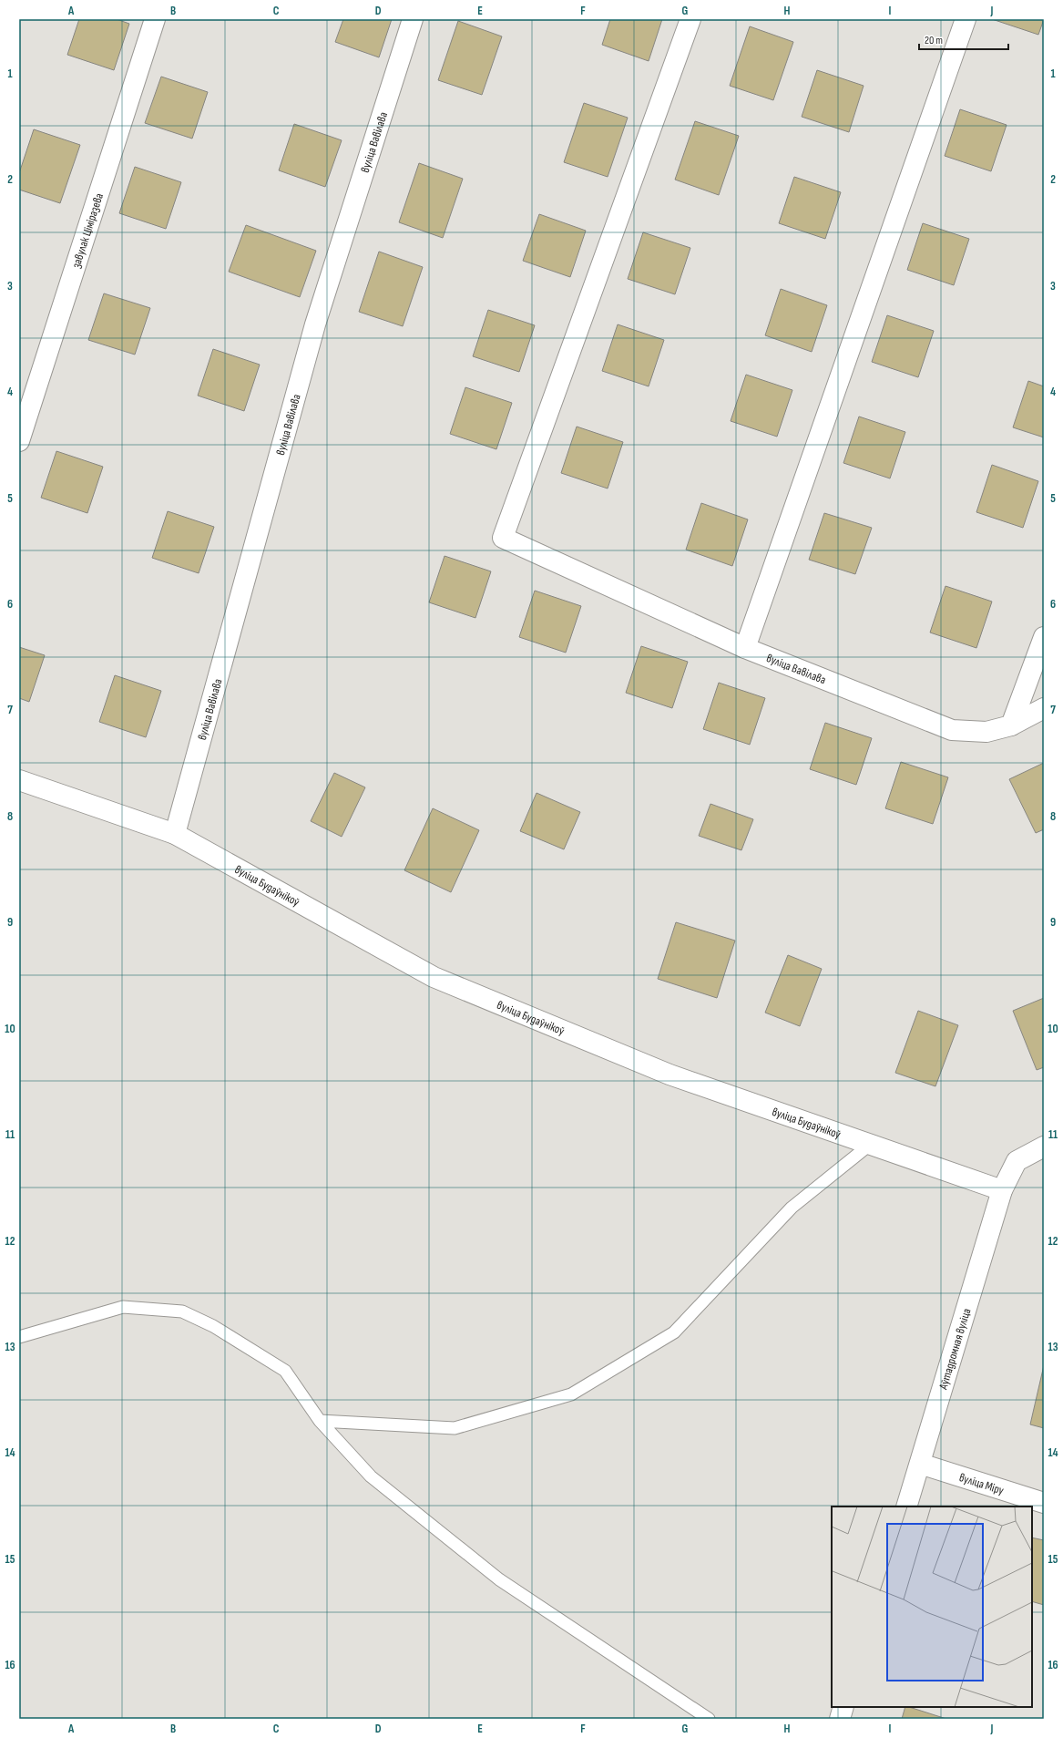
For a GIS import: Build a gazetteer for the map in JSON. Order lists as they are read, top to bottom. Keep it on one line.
{"streets":{"street":["вуліца Вавілава","завулак Ціміразева","вуліца Будаўнікоў","Аўтадромная вуліца","вуліца Міру"]},"crossings":[["вуліца Вавілава","вуліца Будаўнікоў"],["вуліца Будаўнікоў","Аўтадромная вуліца"],["Аўтадромная вуліца","вуліца Міру"]],"scale_bar":"20 m","grid":{"columns":["A","B","C","D","E","F","G","H","I","J"],"rows":["1","2","3","4","5","6","7","8","9","10","11","12","13","14","15","16"]}}
